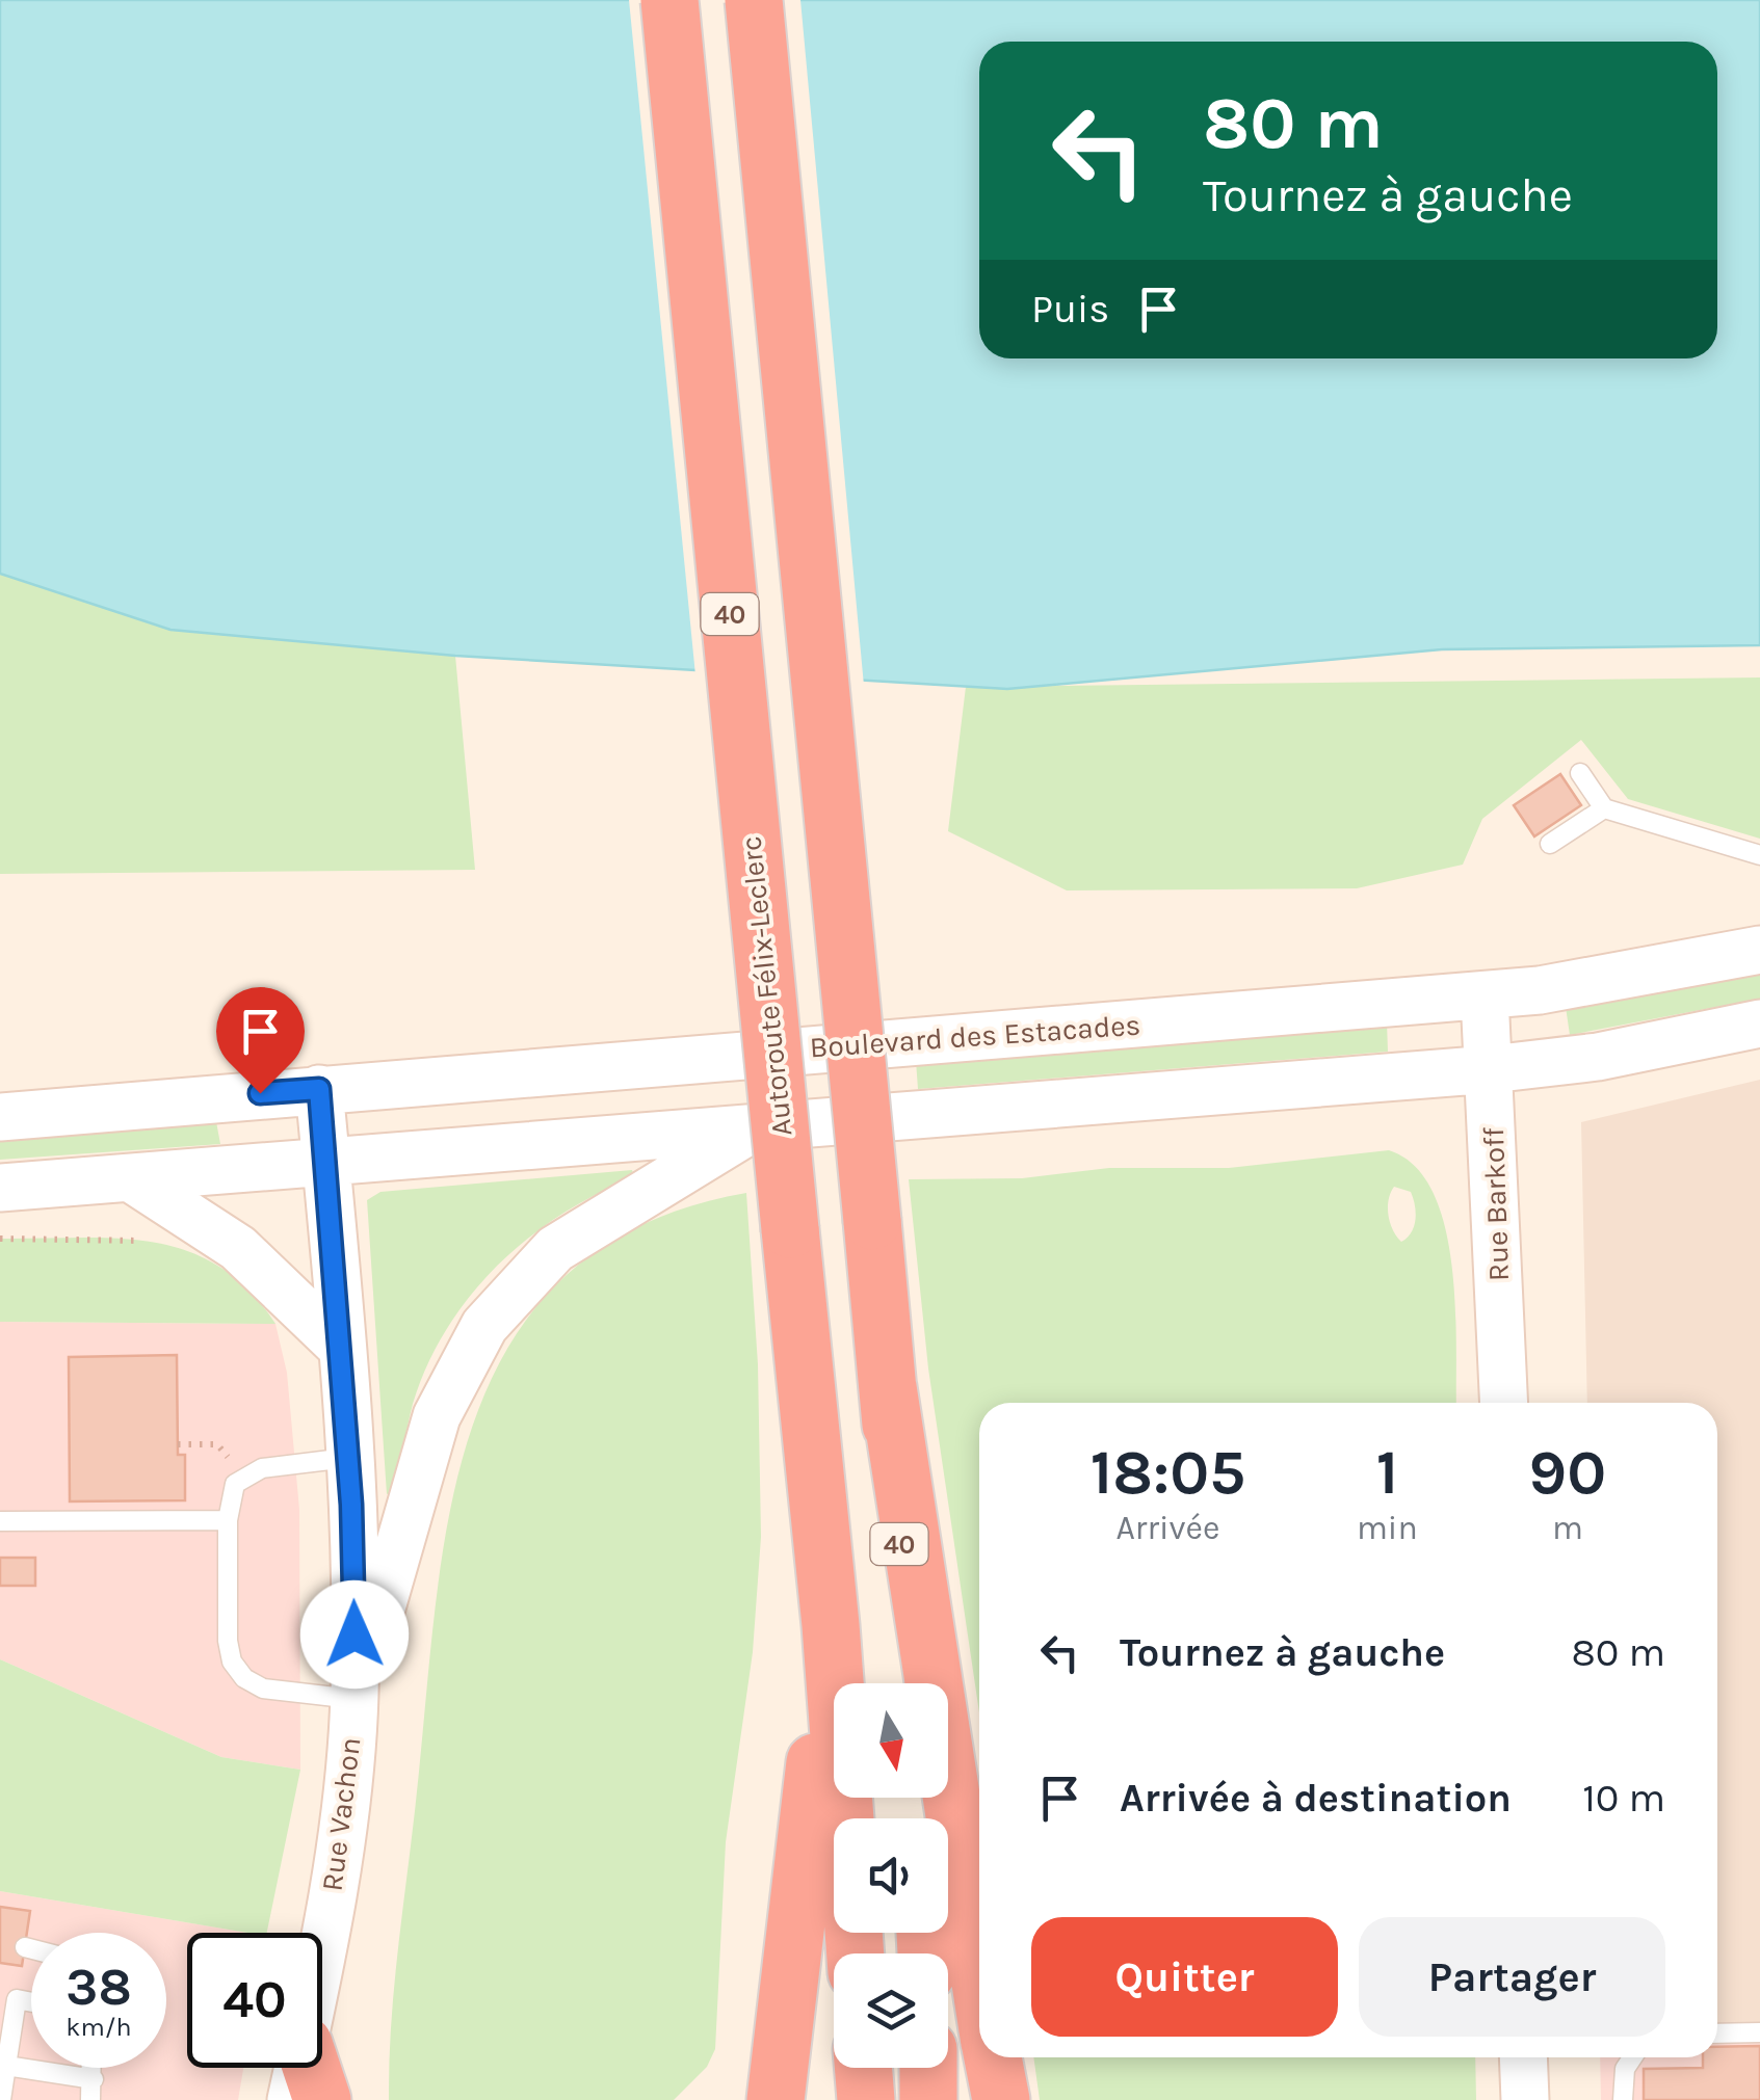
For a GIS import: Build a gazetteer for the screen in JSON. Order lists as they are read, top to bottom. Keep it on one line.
{"streets":{"highway":["40","Autoroute Félix-Leclerc"],"street":["Boulevard des Estacades","Rue Barkoff","Rue Vachon"]},"crossings":[["Boulevard des Estacades","Rue Barkoff"],["Boulevard des Estacades","Rue Vachon"]],"north":"bottom","page":{"turn":["80 m","Tournez à gauche"],"then":"Puis","eta":["18:05","Arrivée","1","min","90","m"],"list":[{"name":"Tournez à gauche","value":"80 m"},{"name":"Arrivée à destination","value":"10 m"}],"buttons":["Quitter","Partager"],"speed":"38 km/h","limit":"40"}}
